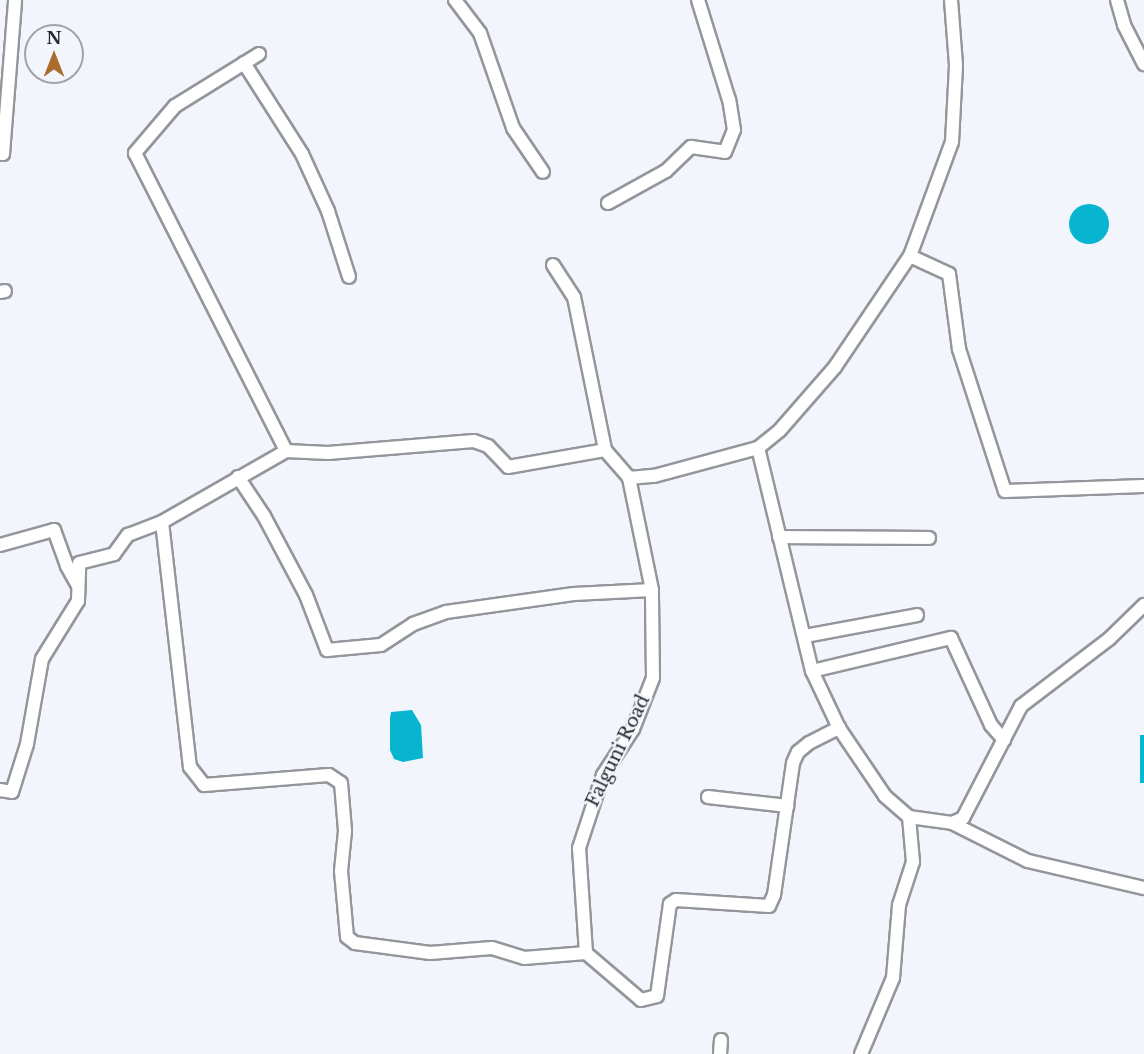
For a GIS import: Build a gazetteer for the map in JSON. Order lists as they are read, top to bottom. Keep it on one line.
{"streets":{"street":["Falguni Road"]},"north":"top"}
